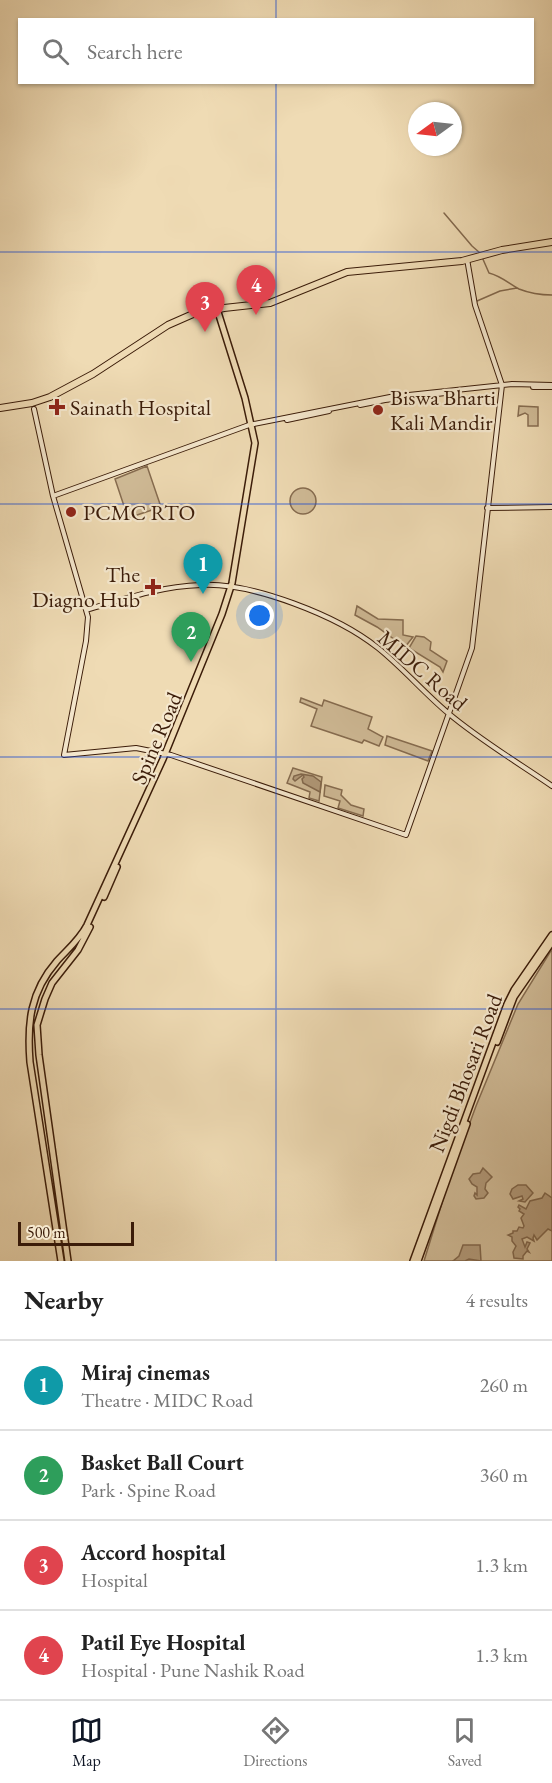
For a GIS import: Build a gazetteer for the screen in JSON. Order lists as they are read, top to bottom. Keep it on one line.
{"streets":{"main road":["MIDC Road","Spine Road","Nigdi Bhosari Road"]},"crossings":[["MIDC Road","Spine Road"]],"places":{"health":["Sainath Hospital","The Diagno Hub"],"other":["Biswa Bharti Kali Mandir","PCMC RTO"]},"scale_bar":"500 m","north":"left","page":{"search":"Search here","pins":["4","3","1","2"],"scale":"500 m","heading":["Nearby","4 results"],"list":[{"mark":"1","name":"Miraj cinemas","note":"Theatre · MIDC Road","value":"260 m"},{"mark":"2","name":"Basket Ball Court","note":"Park · Spine Road","value":"360 m"},{"mark":"3","name":"Accord hospital","note":"Hospital","value":"1.3 km"},{"mark":"4","name":"Patil Eye Hospital","note":"Hospital · Pune Nashik Road","value":"1.3 km"}],"nav":["Map","Directions","Saved"]}}
